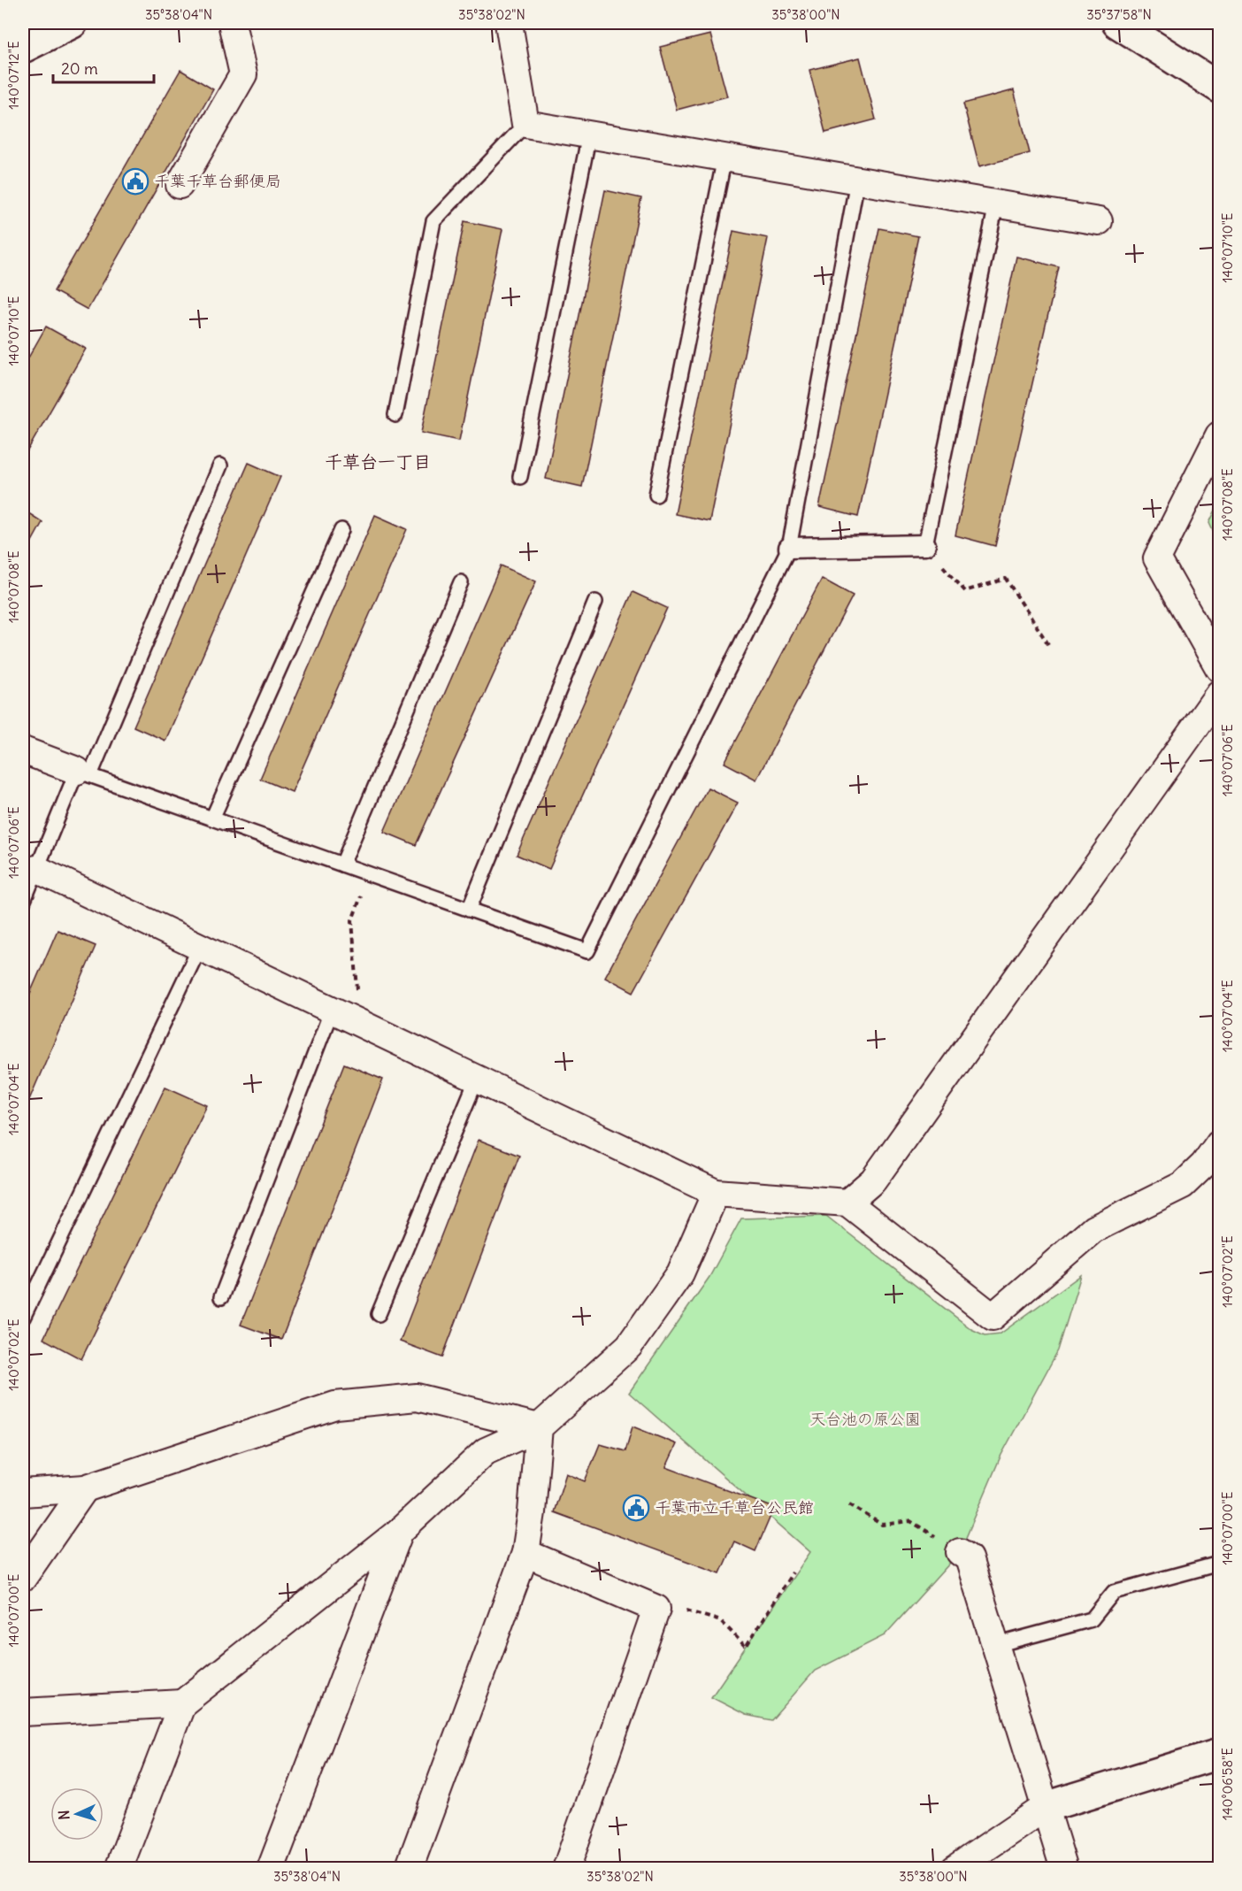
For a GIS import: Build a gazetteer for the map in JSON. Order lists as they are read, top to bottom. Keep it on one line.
{"districts":["千草台一丁目"],"parks":["天台池の原公園"],"places":{"public building":["千葉千草台郵便局","千葉市立千草台公民館"]},"scale_bar":"20 m","north":"left","coordinates":["35°38'04\"N","35°38'02\"N","35°38'00\"N","35°37'58\"N","140°07'12\"E","140°07'10\"E","140°07'08\"E","140°07'06\"E","140°07'04\"E","140°07'02\"E","140°07'00\"E","140°06'58\"E"]}
